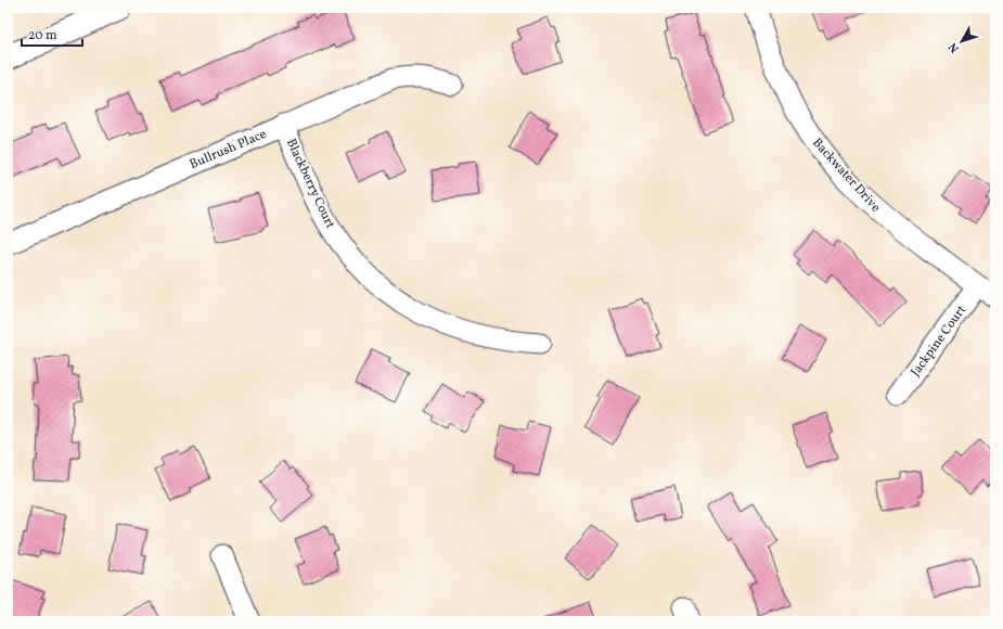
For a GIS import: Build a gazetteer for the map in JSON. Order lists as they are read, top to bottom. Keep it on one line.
{"streets":{"street":["Bullrush Place","Backwater Drive","Blackberry Court","Jackpine Court"]},"crossings":[["Bullrush Place","Blackberry Court"],["Backwater Drive","Jackpine Court"]],"scale_bar":"20 m","north":"bottom left"}
